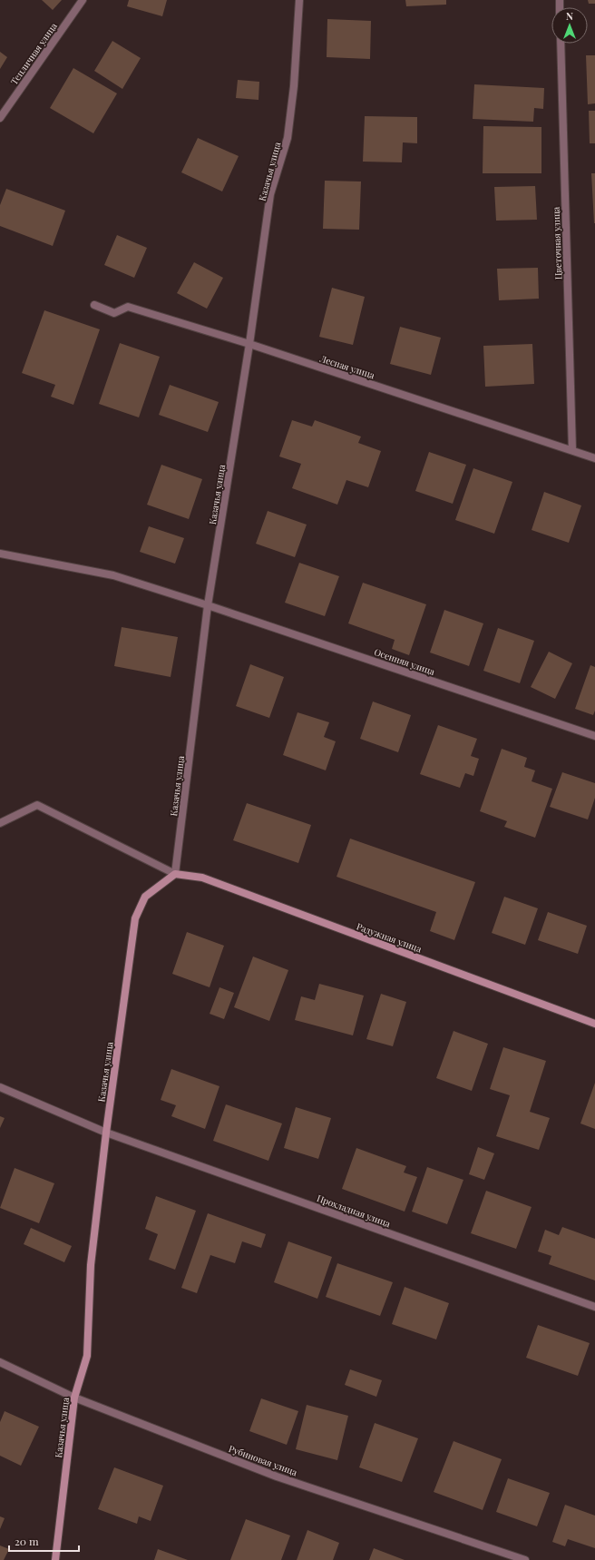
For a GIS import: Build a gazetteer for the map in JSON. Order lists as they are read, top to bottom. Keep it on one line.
{"streets":{"main road":["Казачья улица","Радужная улица"],"street":["Тепличная улица","Цветочная улица","Лесная улица","Осенняя улица","Прохладная улица","Рубиновая улица"]},"crossings":[["Казачья улица","Лесная улица"],["Казачья улица","Осенняя улица"],["Казачья улица","Радужная улица"],["Казачья улица","Прохладная улица"],["Казачья улица","Рубиновая улица"],["Цветочная улица","Лесная улица"]],"scale_bar":"20 m","north":"top"}
